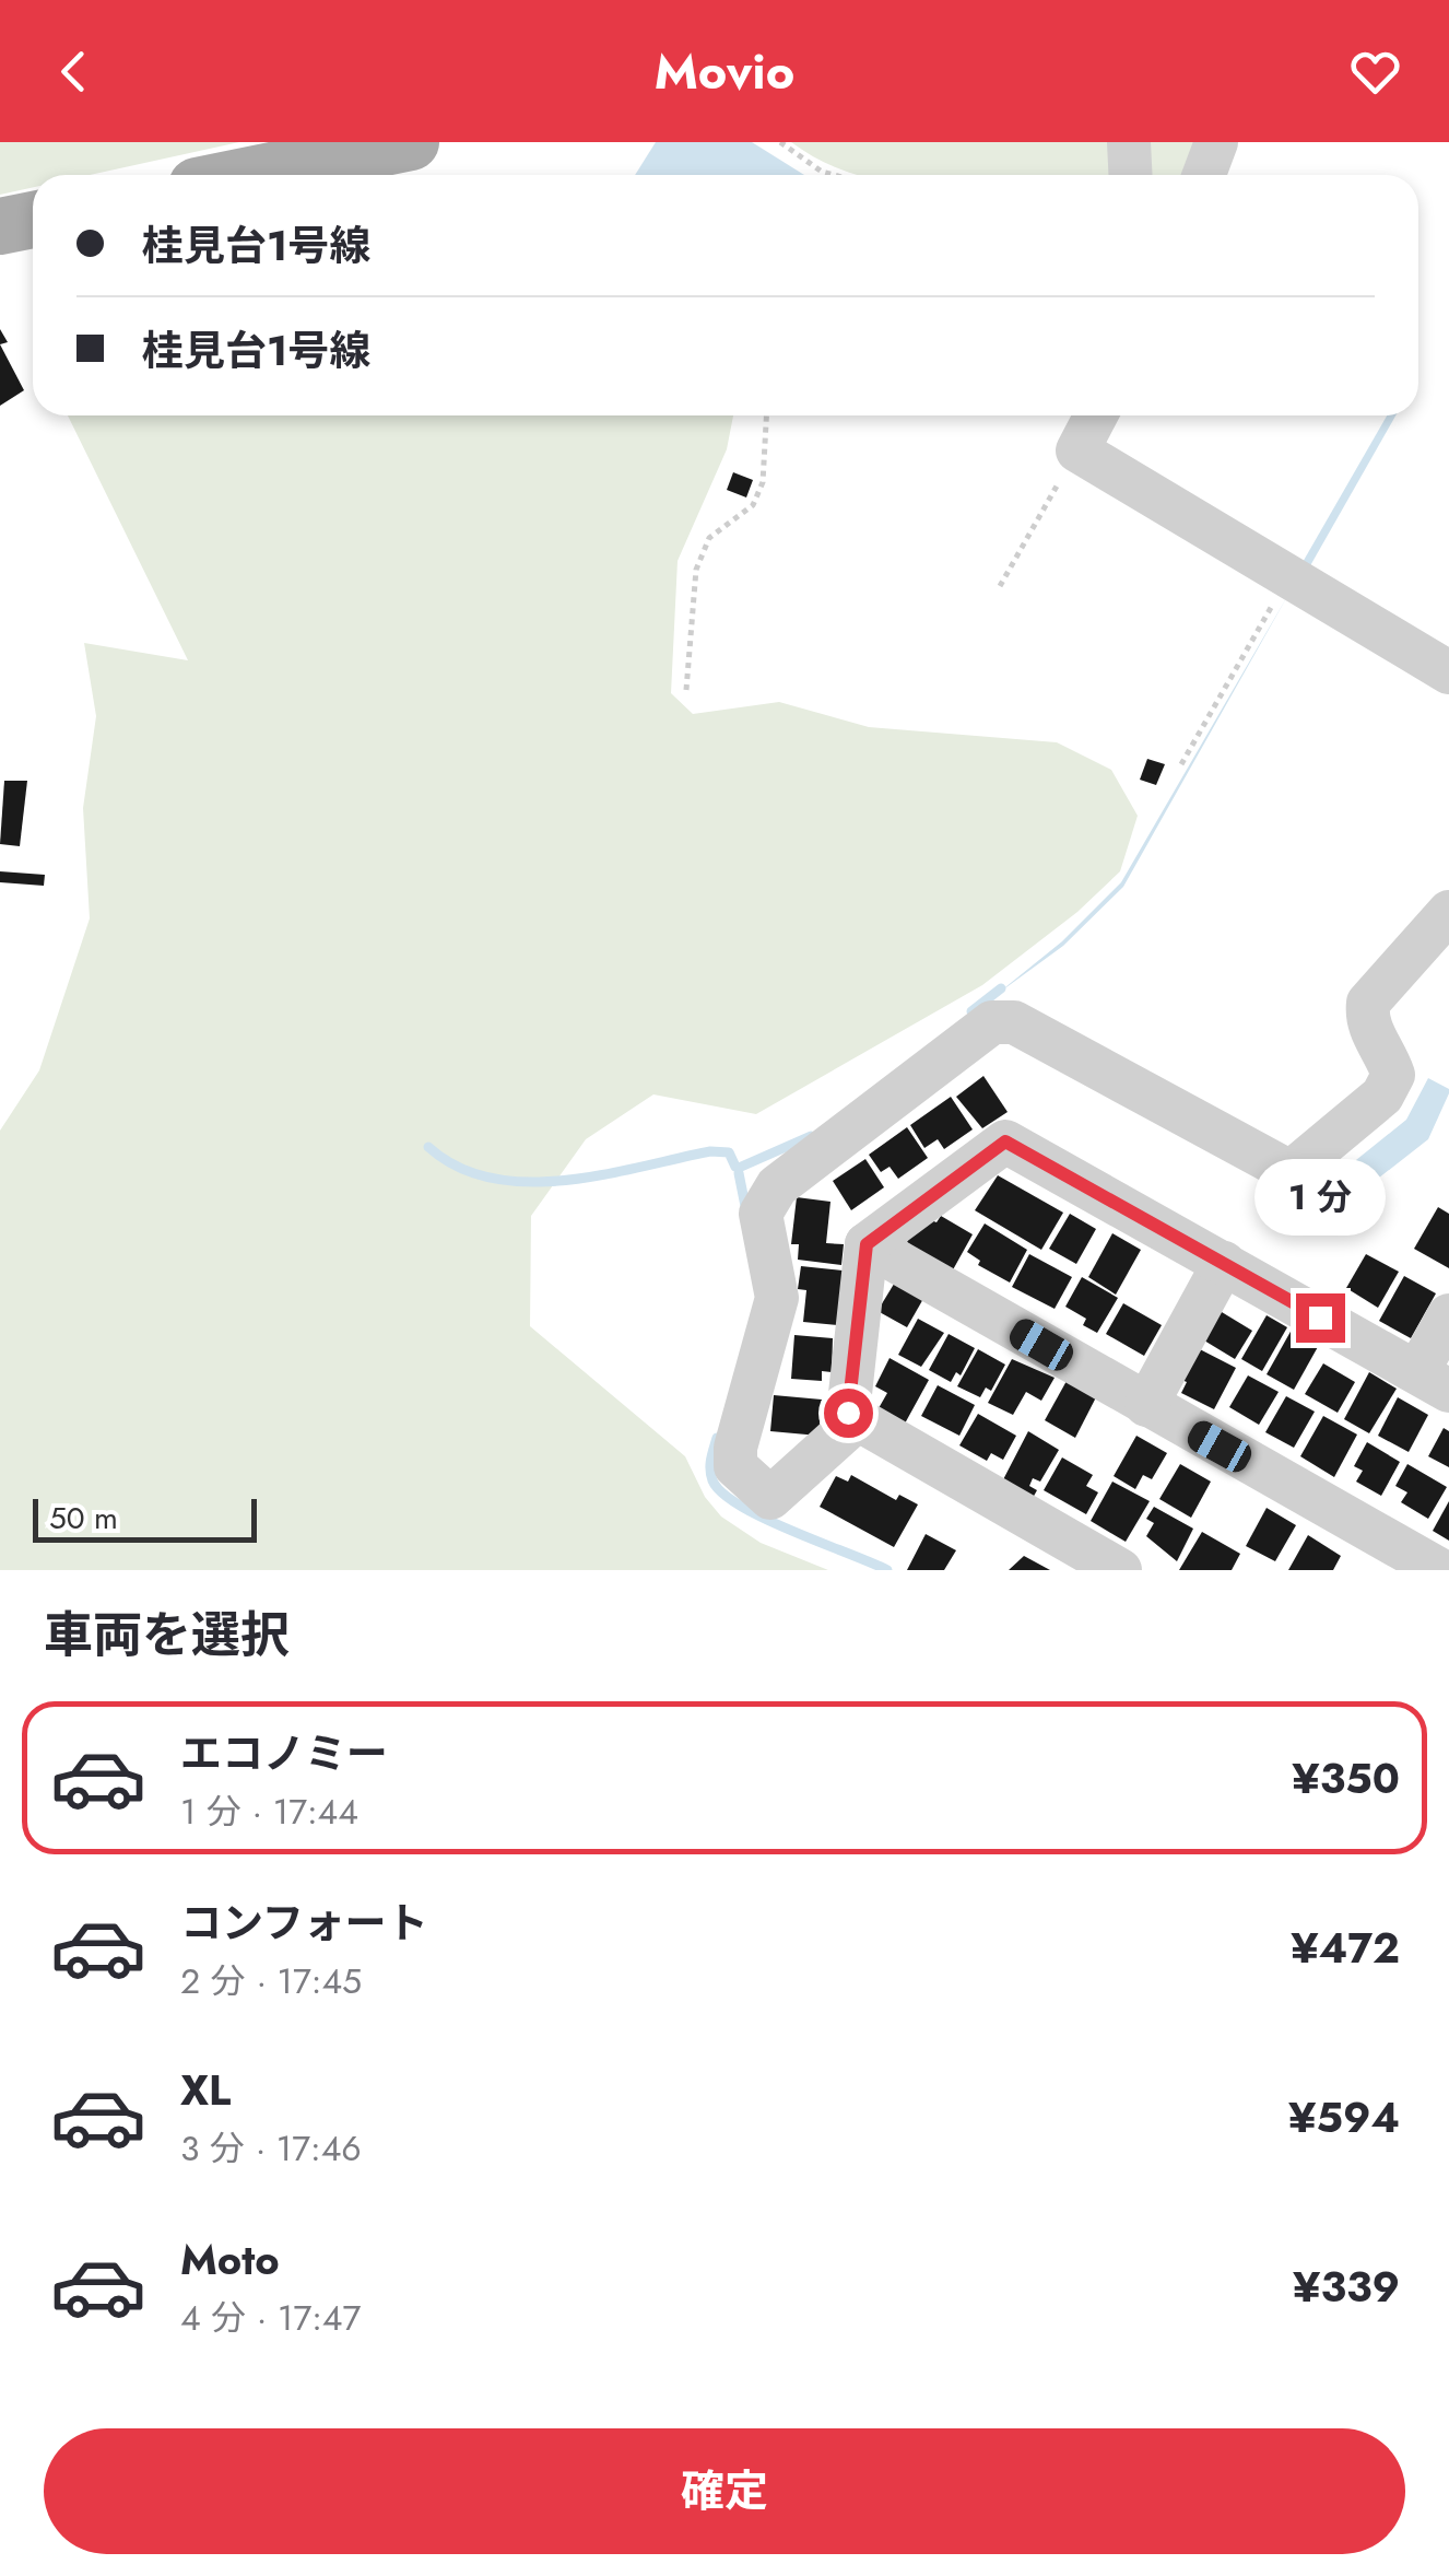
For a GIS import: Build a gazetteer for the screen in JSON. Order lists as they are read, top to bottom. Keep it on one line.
{"scale_bar":"50 m","page":{"header":"Movio","banner":["桂見台1号線","桂見台1号線"],"bubble":"1 分","scale":"50 m","heading":"車両を選択","list":[{"name":"エコノミー","note":"1 分 · 17:44","value":"¥350"},{"name":"コンフォート","note":"2 分 · 17:45","value":"¥472"},{"name":"XL","note":"3 分 · 17:46","value":"¥594"},{"name":"Moto","note":"4 分 · 17:47","value":"¥339"}],"buttons":"確定"}}
